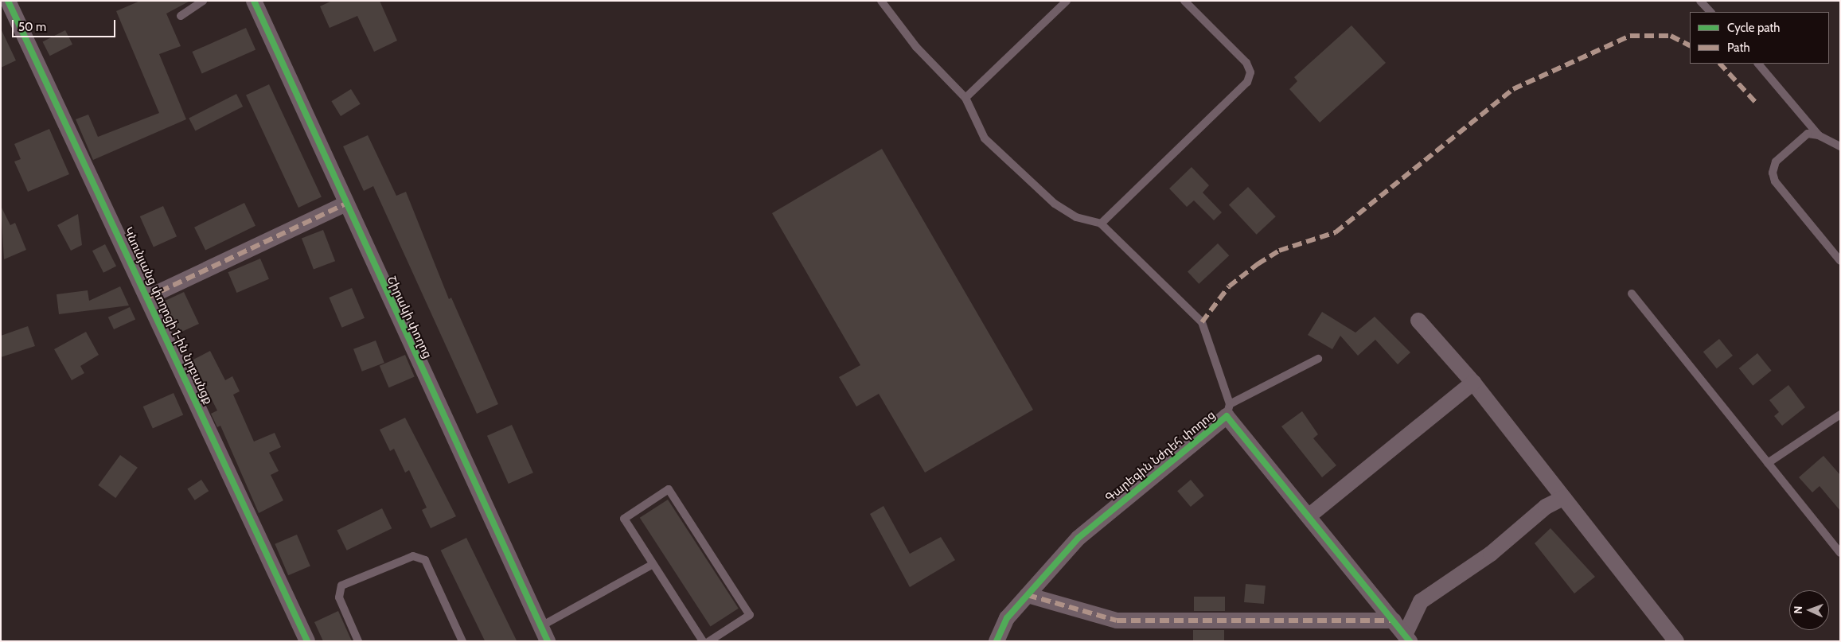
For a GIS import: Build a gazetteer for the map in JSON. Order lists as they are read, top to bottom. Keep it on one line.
{"streets":{"street":["Կնունյանց փողոցի 1-ին նրբանցք","Շիրակի փողոց","Գարեգին Նժդեհ փողոց"]},"legend":["Cycle path","Path"],"scale_bar":"50 m","north":"left"}
